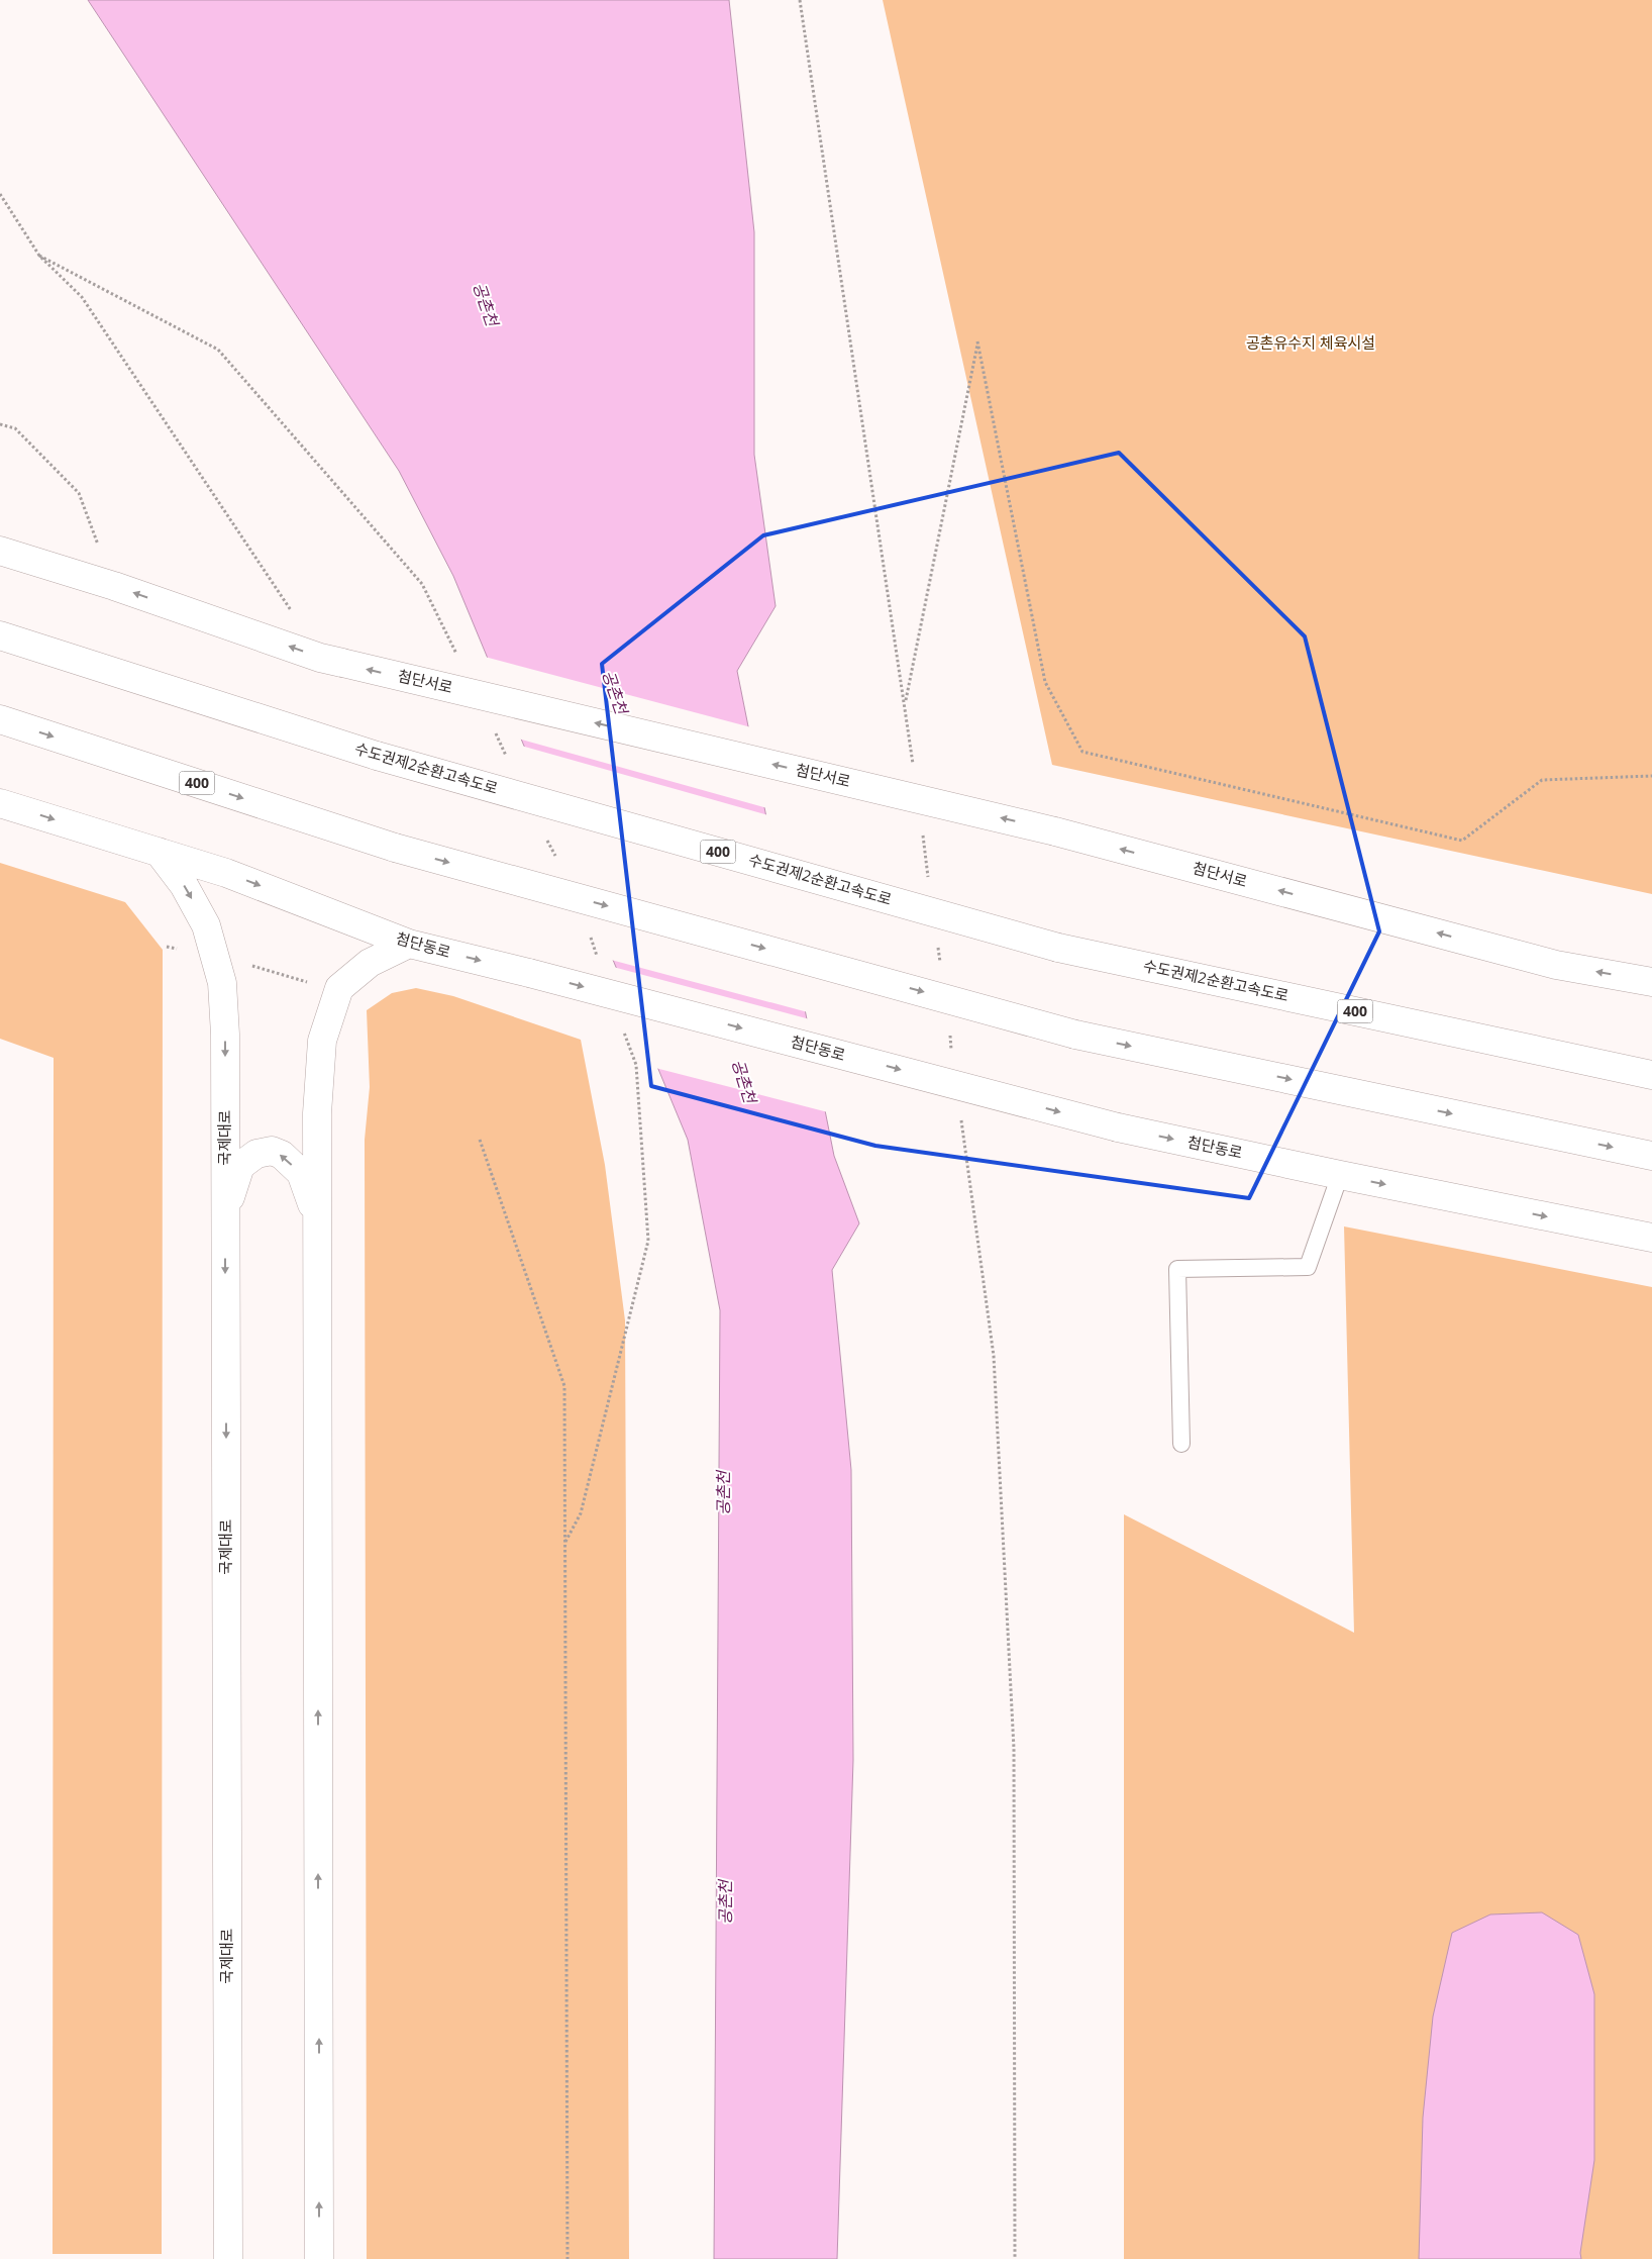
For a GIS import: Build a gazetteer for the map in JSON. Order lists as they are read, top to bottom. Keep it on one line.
{"streets":{"main road":["첨단서로","수도권제2순환고속도로","400","첨단동로","국제대로"]},"crossings":[["첨단동로","국제대로"]],"water":["공촌천"],"parks":["공촌유수지 체육시설"]}
